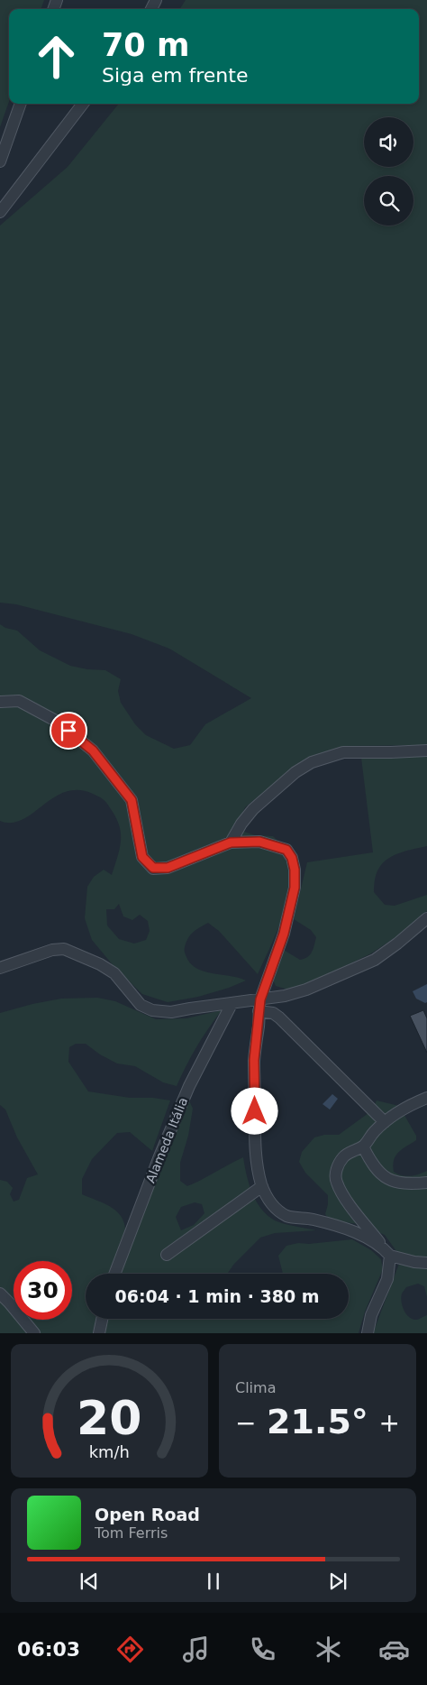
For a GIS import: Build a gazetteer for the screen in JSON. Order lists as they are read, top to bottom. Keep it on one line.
{"streets":{"street":["Alameda Itália"]},"page":{"turn":["70 m","Siga em frente"],"limit":"30","trip":"06:04 · 1 min · 380 m","tile":"Clima","heat":["−","21.5°","+"],"song":["Open Road","Tom Ferris"],"tabs":"06:03","gauge":["20","km/h"]}}
